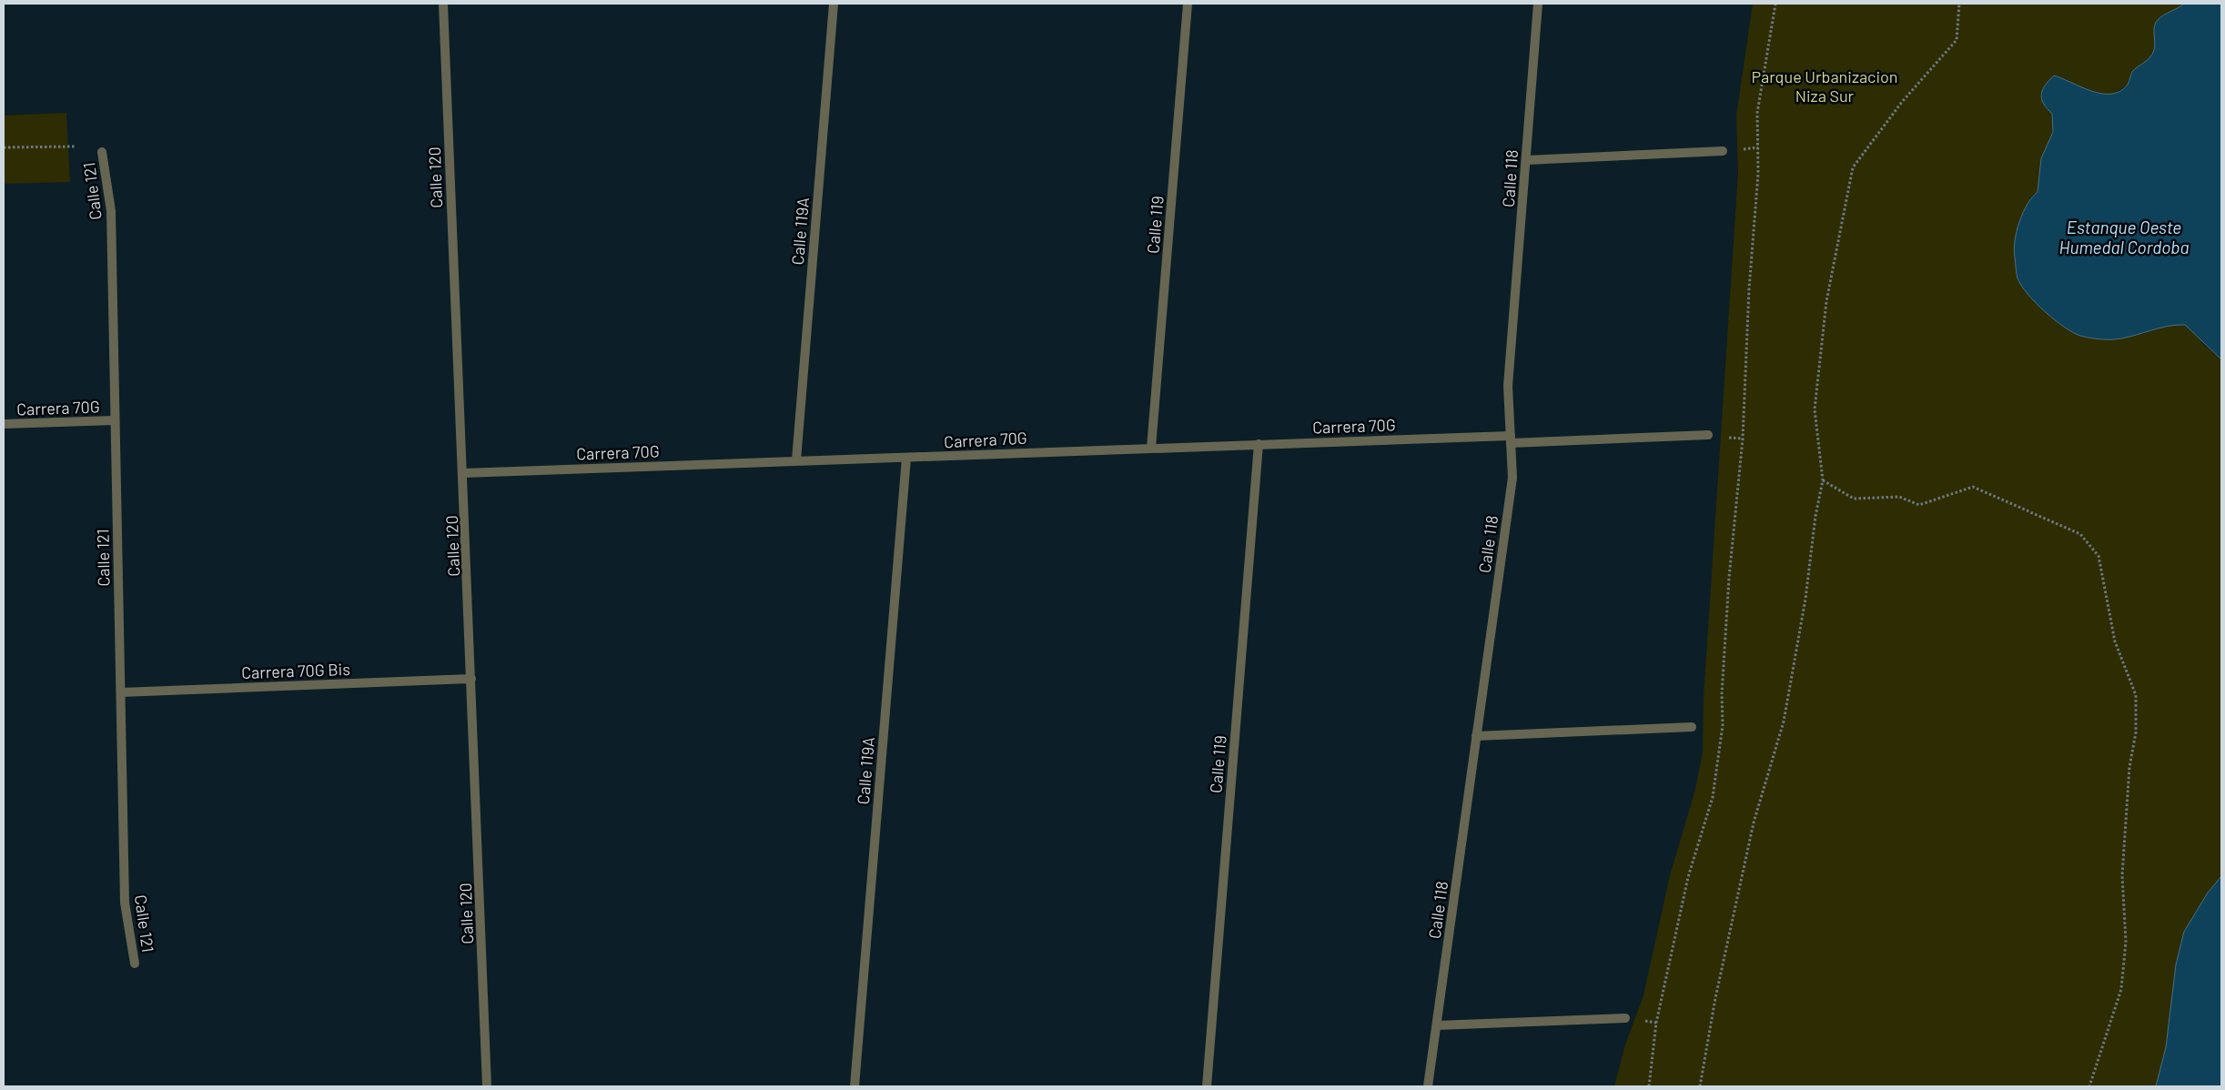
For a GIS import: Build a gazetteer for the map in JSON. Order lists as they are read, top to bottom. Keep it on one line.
{"streets":{"street":["Calle 120","Calle 118","Calle 121","Calle 119","Calle 119A","Carrera 70G","Carrera 70G Bis"]},"crossings":[["Calle 120","Carrera 70G"],["Calle 120","Carrera 70G Bis"],["Calle 118","Carrera 70G"],["Calle 121","Carrera 70G"],["Calle 121","Carrera 70G Bis"],["Calle 119","Carrera 70G"],["Calle 119A","Carrera 70G"]],"water":["Estanque Oeste Humedal Cordoba"],"parks":["Parque Urbanizacion Niza Sur"]}
